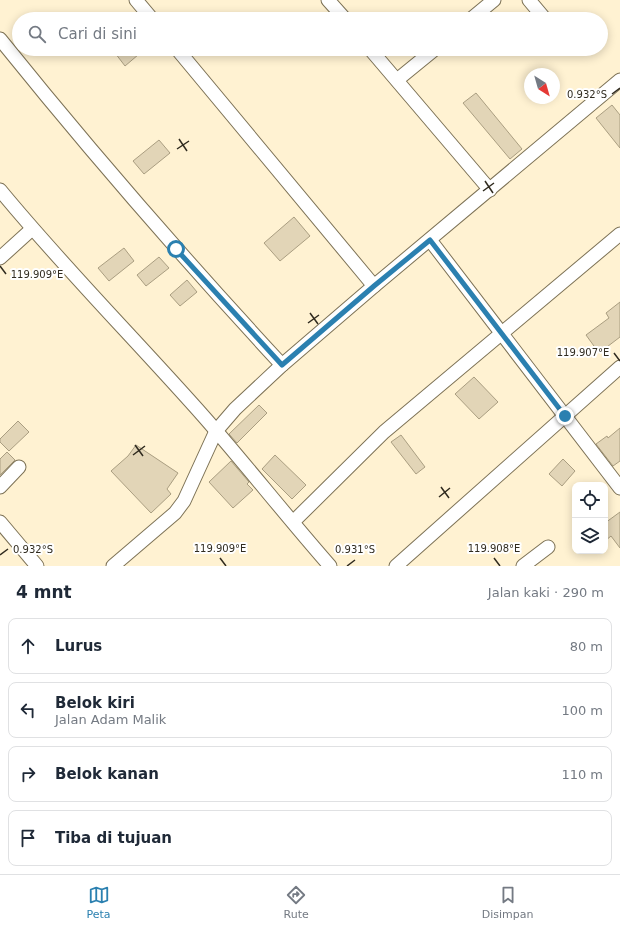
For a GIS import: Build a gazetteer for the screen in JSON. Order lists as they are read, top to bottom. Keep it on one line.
{"north":"bottom right","page":{"search":"Cari di sini","heading":["4 mnt","Jalan kaki · 290 m"],"list":[["Lurus","80 m"],["Belok kiri","Jalan Adam Malik","100 m"],["Belok kanan","110 m"],"Tiba di tujuan"],"nav":["Peta","Rute","Disimpan"]},"coordinates":["0.932°S","119.909°E","119.907°E","119.908°E","0.931°S"]}
